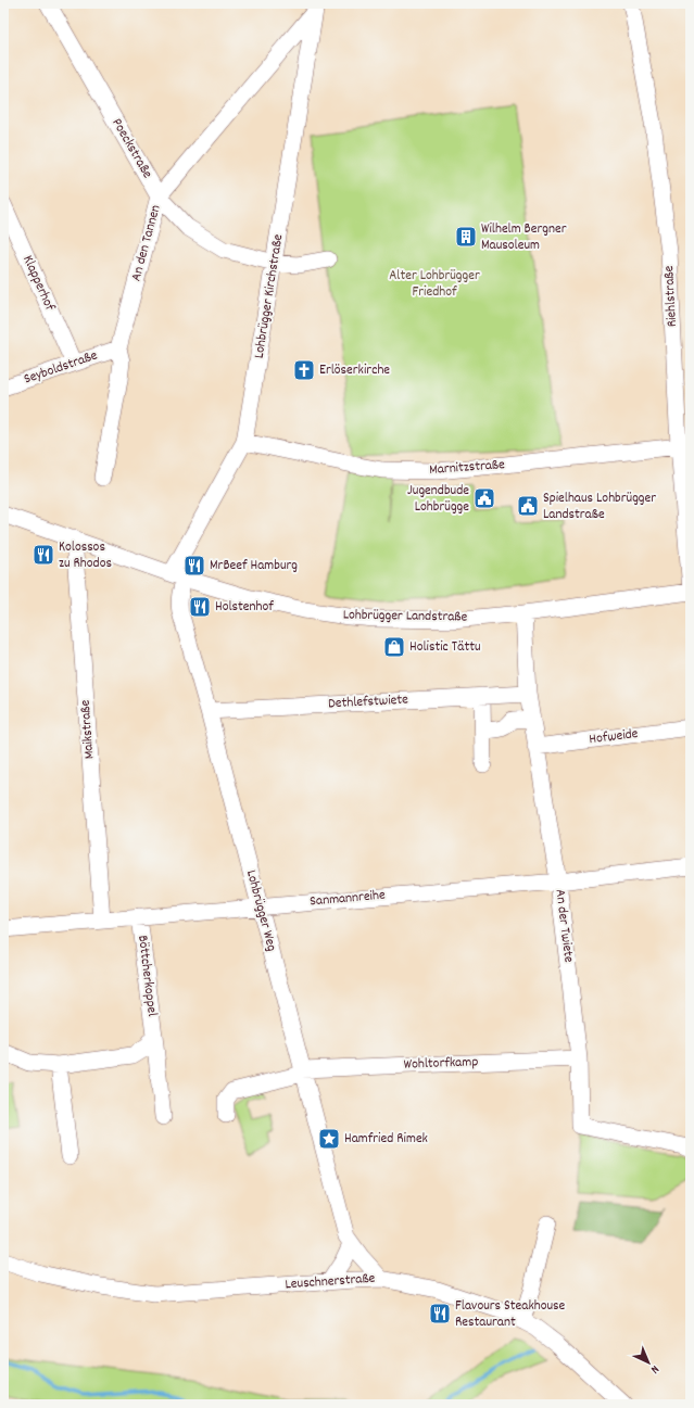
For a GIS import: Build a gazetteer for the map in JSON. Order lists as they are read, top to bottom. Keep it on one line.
{"streets":{"street":["Poeckstraße","An den Tannen","Klapperhof","Lohbrügger Kirchstraße","Riehlstraße","Seyboldstraße","Marnitzstraße","Lohbrügger Landstraße","Dethlefstwiete","Maikstraße","Hofweide","Sanmannreihe","Lohbrügger Weg","An der Twiete","Böttcherkoppel","Wohltorfkamp","Leuschnerstraße"]},"crossings":[["Poeckstraße","An den Tannen"],["Poeckstraße","Lohbrügger Kirchstraße"],["An den Tannen","Lohbrügger Kirchstraße"],["An den Tannen","Seyboldstraße"],["Klapperhof","Seyboldstraße"],["Lohbrügger Kirchstraße","Marnitzstraße"],["Lohbrügger Kirchstraße","Lohbrügger Landstraße"],["Lohbrügger Kirchstraße","Lohbrügger Weg"],["Riehlstraße","Marnitzstraße"],["Riehlstraße","Lohbrügger Landstraße"],["Lohbrügger Landstraße","Maikstraße"],["Lohbrügger Landstraße","Lohbrügger Weg"],["Lohbrügger Landstraße","An der Twiete"],["Dethlefstwiete","Lohbrügger Weg"],["Dethlefstwiete","An der Twiete"],["Maikstraße","Sanmannreihe"],["Hofweide","An der Twiete"],["Sanmannreihe","Lohbrügger Weg"],["Sanmannreihe","An der Twiete"],["Sanmannreihe","Böttcherkoppel"],["Lohbrügger Weg","Wohltorfkamp"],["Lohbrügger Weg","Leuschnerstraße"],["An der Twiete","Wohltorfkamp"]],"parks":["Alter Lohbrügger Friedhof"],"places":{"building":["Wilhelm Bergner Mausoleum"],"church":["Erlöserkirche"],"public building":["Jugendbude Lohbrügge","Spielhaus Lohbrügger Landstraße"],"restaurant":["Kolossos zu Rhodos","MrBeef Hamburg","Holstenhof","Flavours Steakhouse Restaurant"],"shop":["Holistic Tättu"],"place":["Hamfried Rimek"]},"north":"bottom right"}
